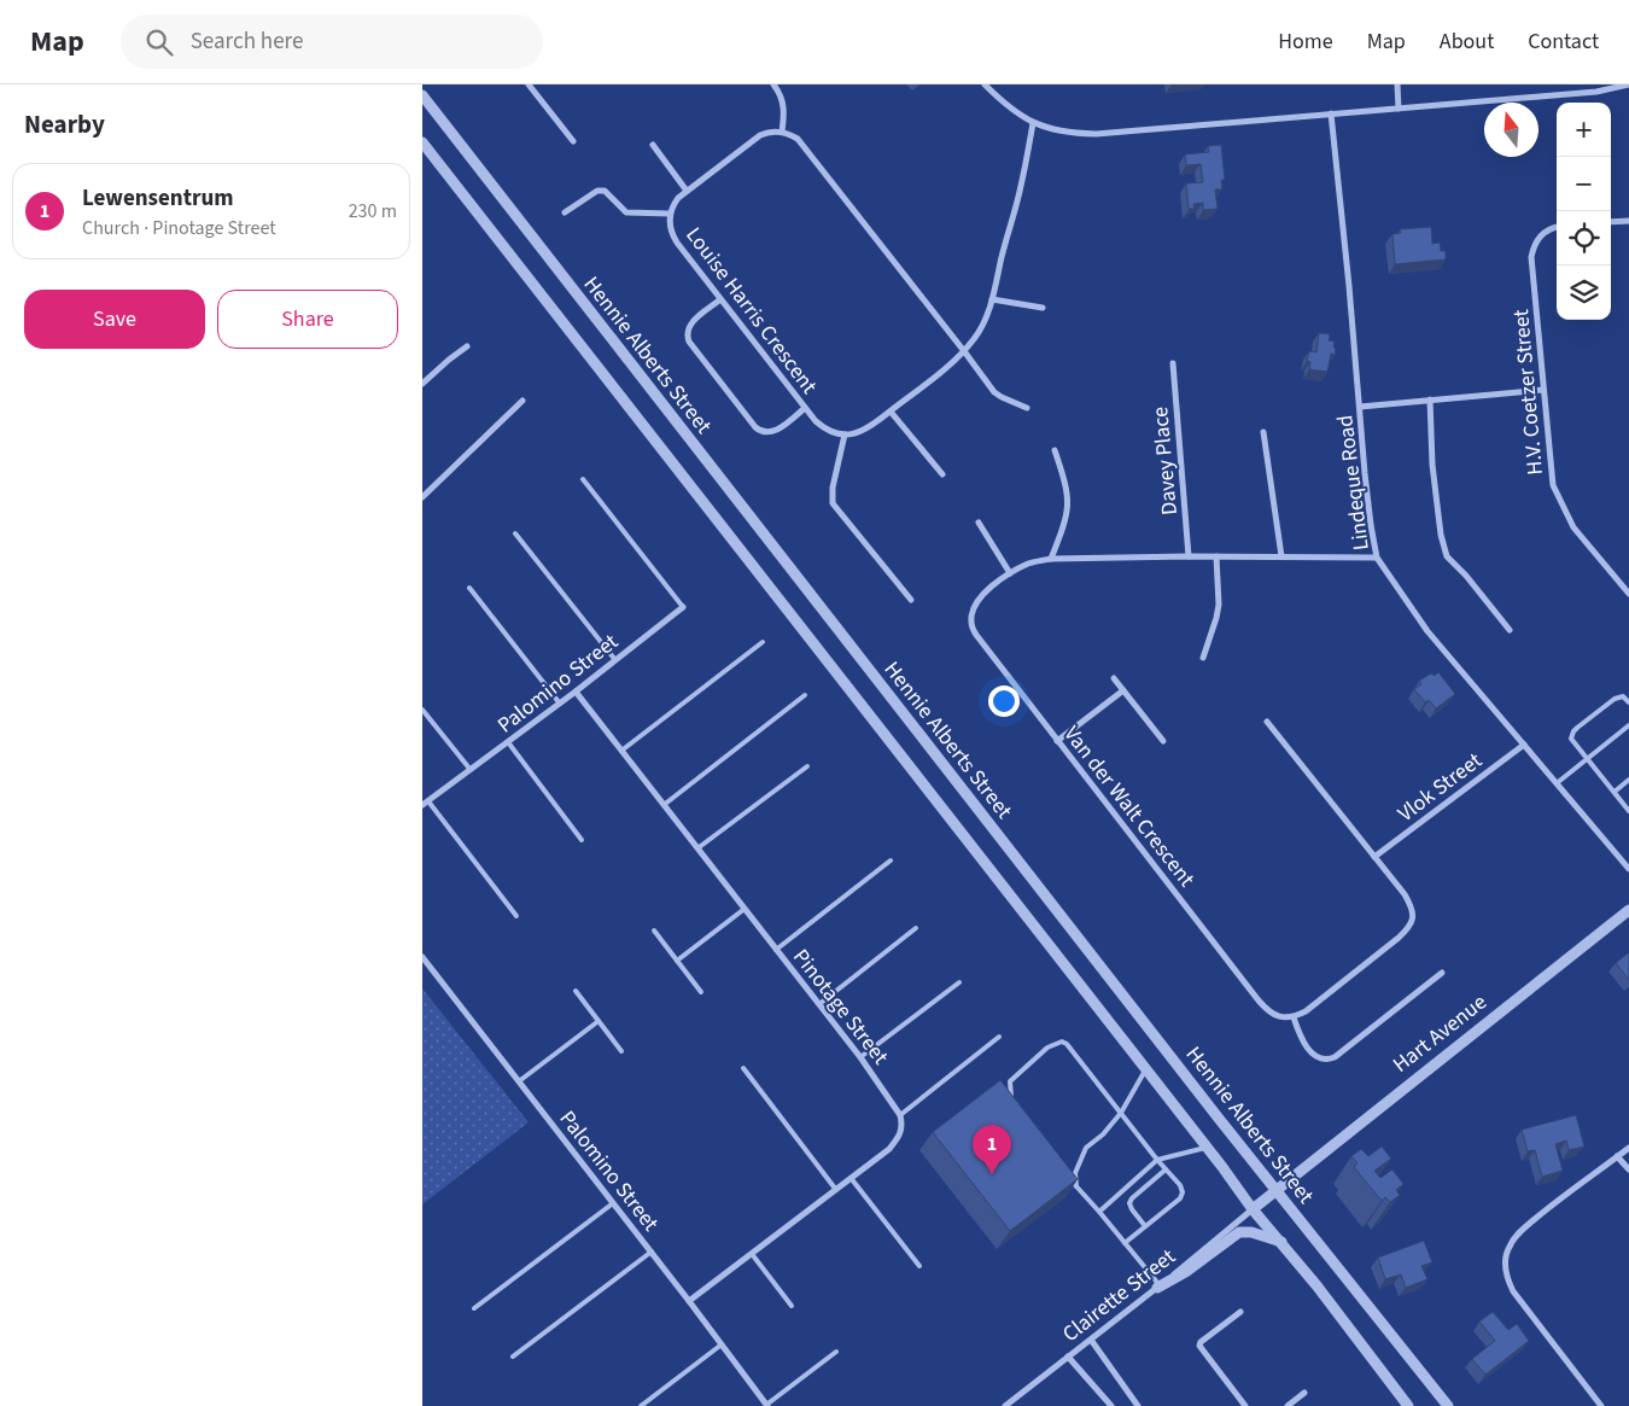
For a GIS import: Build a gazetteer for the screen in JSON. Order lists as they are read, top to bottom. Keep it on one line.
{"streets":{"street":["Louise Harris Crescent","Hennie Alberts Street","H.V. Coetzer Street","Davey Place","Lindeque Road","Palomino Street","Vlok Street","Van der Walt Crescent","Pinotage Street","Hart Avenue","Clairette Street"]},"crossings":[["Hennie Alberts Street","Hart Avenue"],["Davey Place","Van der Walt Crescent"],["Lindeque Road","Vlok Street"],["Lindeque Road","Van der Walt Crescent"],["Palomino Street","Pinotage Street"],["Hart Avenue","Clairette Street"]],"north":"top","page":{"header":"Map","search":"Search here","nav":["Home","Map","About","Contact"],"heading":"Nearby","map_buttons":["+","−"],"list":[{"mark":"1","name":"Lewensentrum","note":"Church · Pinotage Street","value":"230 m"}],"buttons":["Save","Share"],"pins":"1"}}
